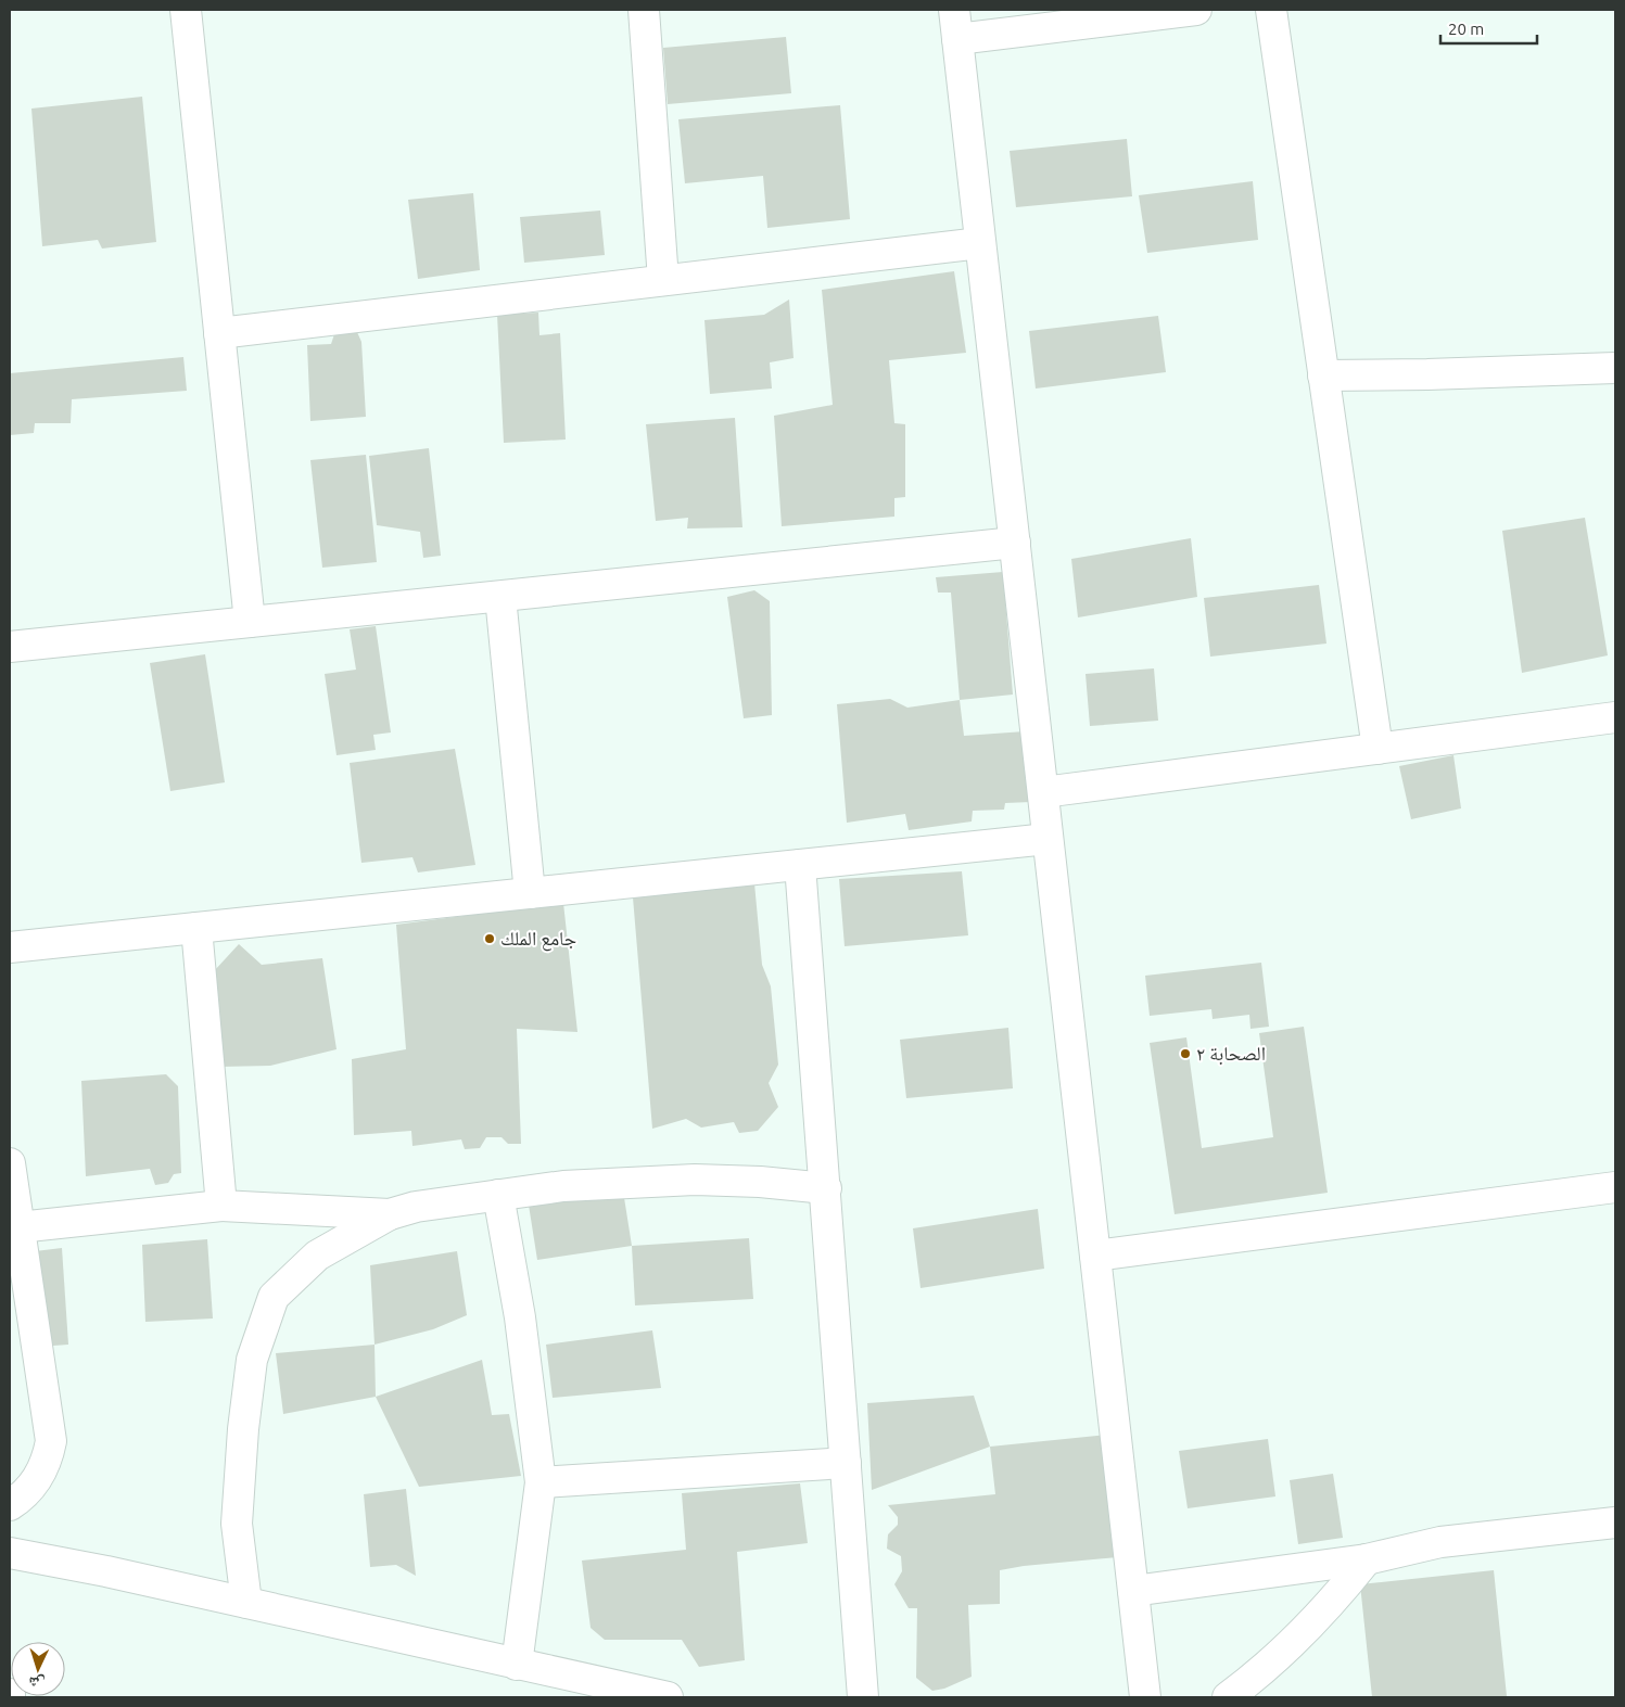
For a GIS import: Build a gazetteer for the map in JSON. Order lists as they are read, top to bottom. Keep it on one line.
{"places":["جامع الملك","الصحابة ٢"],"scale_bar":"20 m","north":"bottom"}
